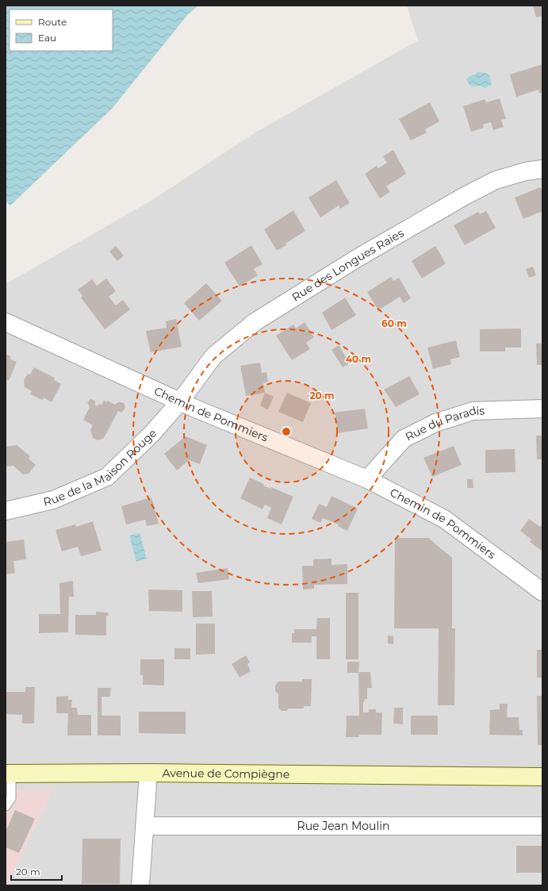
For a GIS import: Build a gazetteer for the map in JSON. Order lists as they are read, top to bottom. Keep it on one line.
{"streets":{"main road":["Avenue de Compiègne"],"street":["Rue des Longues Raies","Chemin de Pommiers","Rue du Paradis","Rue de la Maison Rouge","Rue Jean Moulin"]},"crossings":[["Rue des Longues Raies","Chemin de Pommiers"],["Rue des Longues Raies","Rue de la Maison Rouge"],["Chemin de Pommiers","Rue du Paradis"],["Chemin de Pommiers","Rue de la Maison Rouge"]],"legend":["Route","Eau"],"scale_bar":"20 m","rings":["60 m","40 m","20 m"]}
